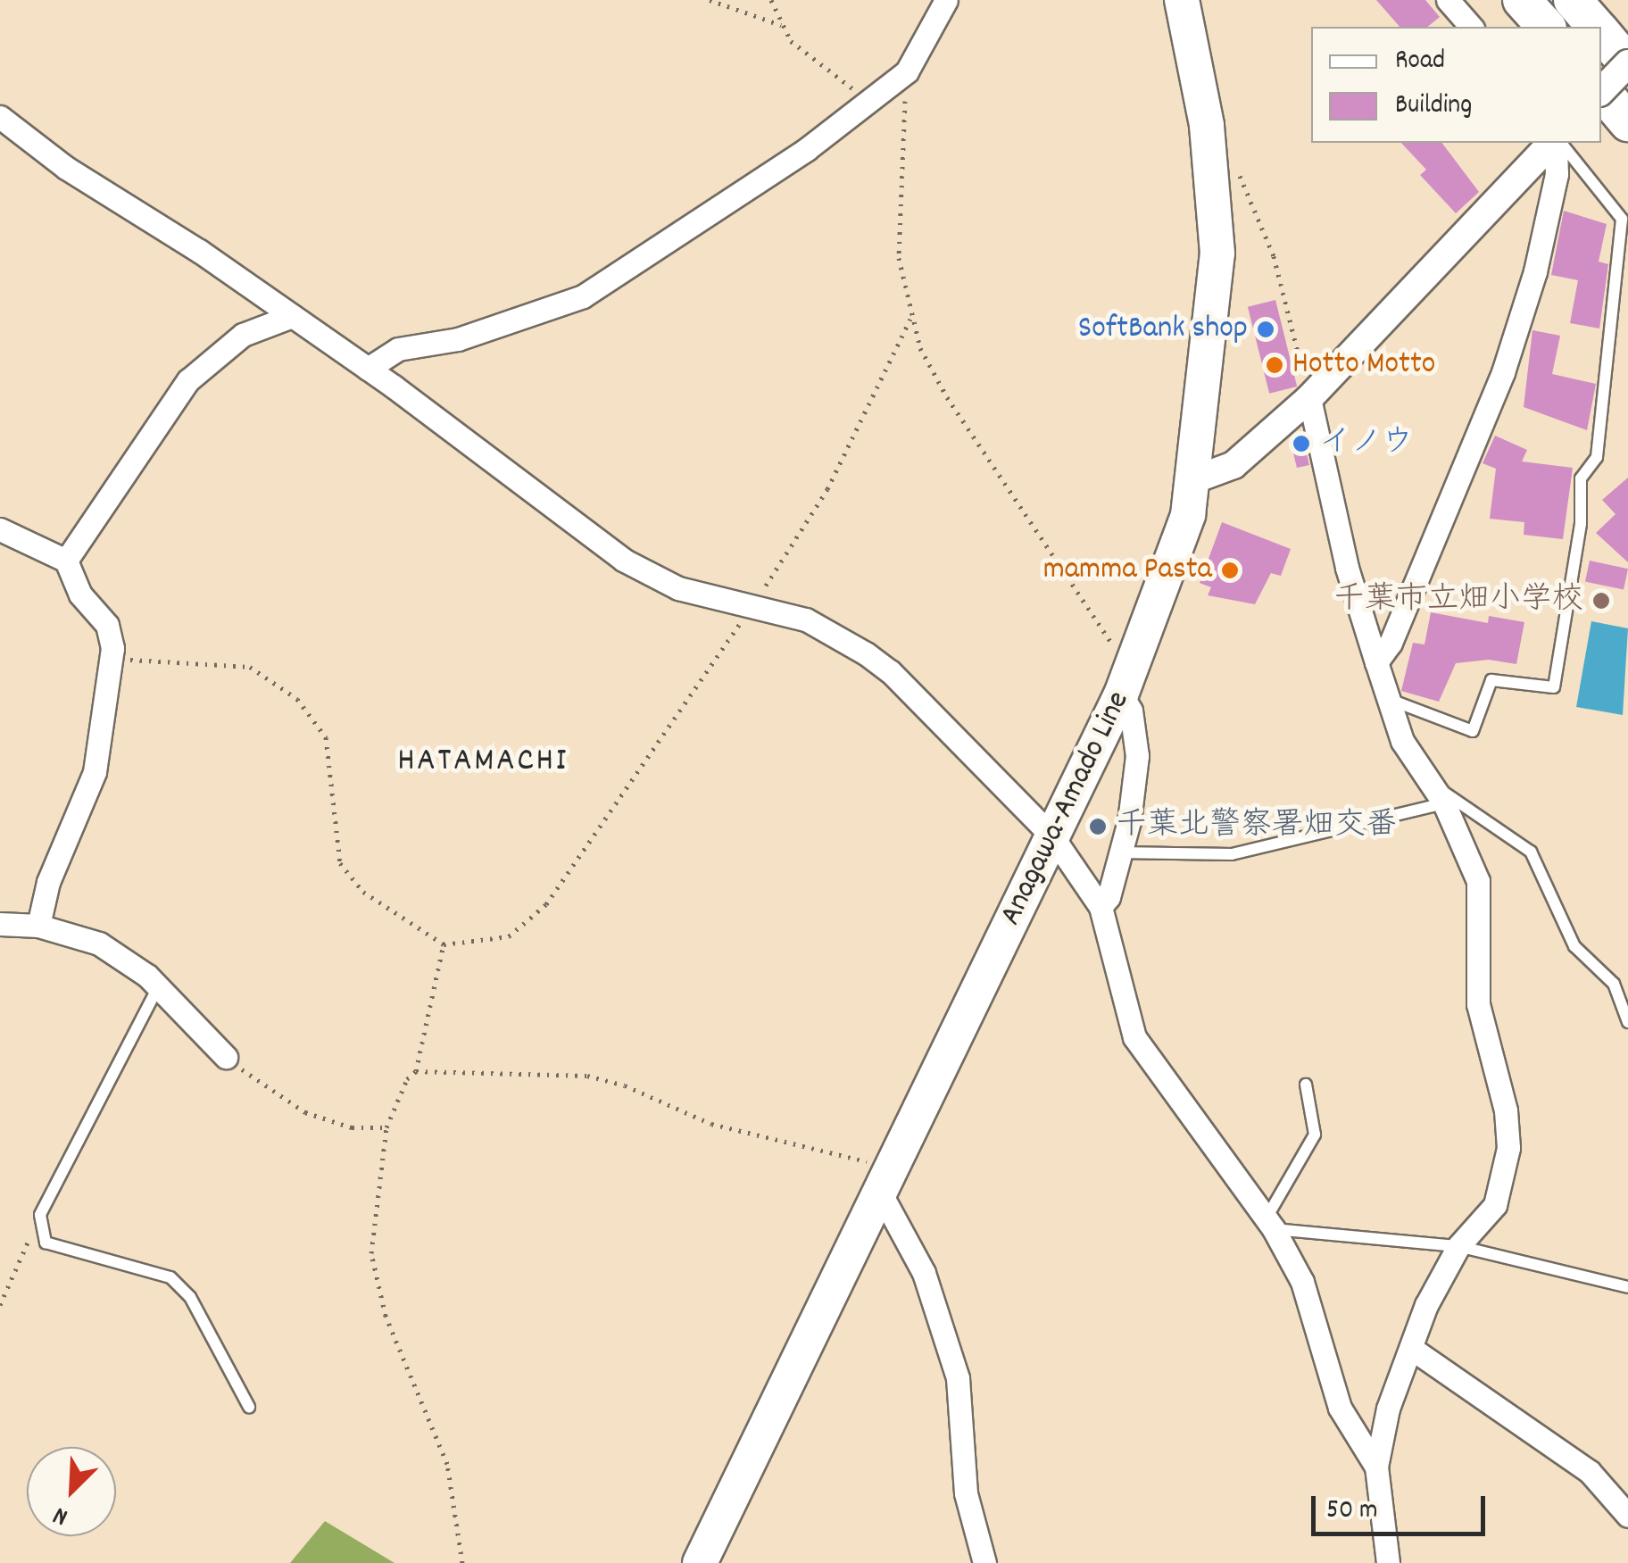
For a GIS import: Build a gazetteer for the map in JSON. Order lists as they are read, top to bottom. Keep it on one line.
{"streets":{"main road":["Anagawa-Amado Line"]},"districts":["HATAMACHI"],"places":["SoftBank shop","Hotto Motto","イノウ","mamma Pasta","千葉市立畑小学校","千葉北警察署畑交番"],"legend":["Road","Building"],"scale_bar":"50 m","north":"bottom left"}
